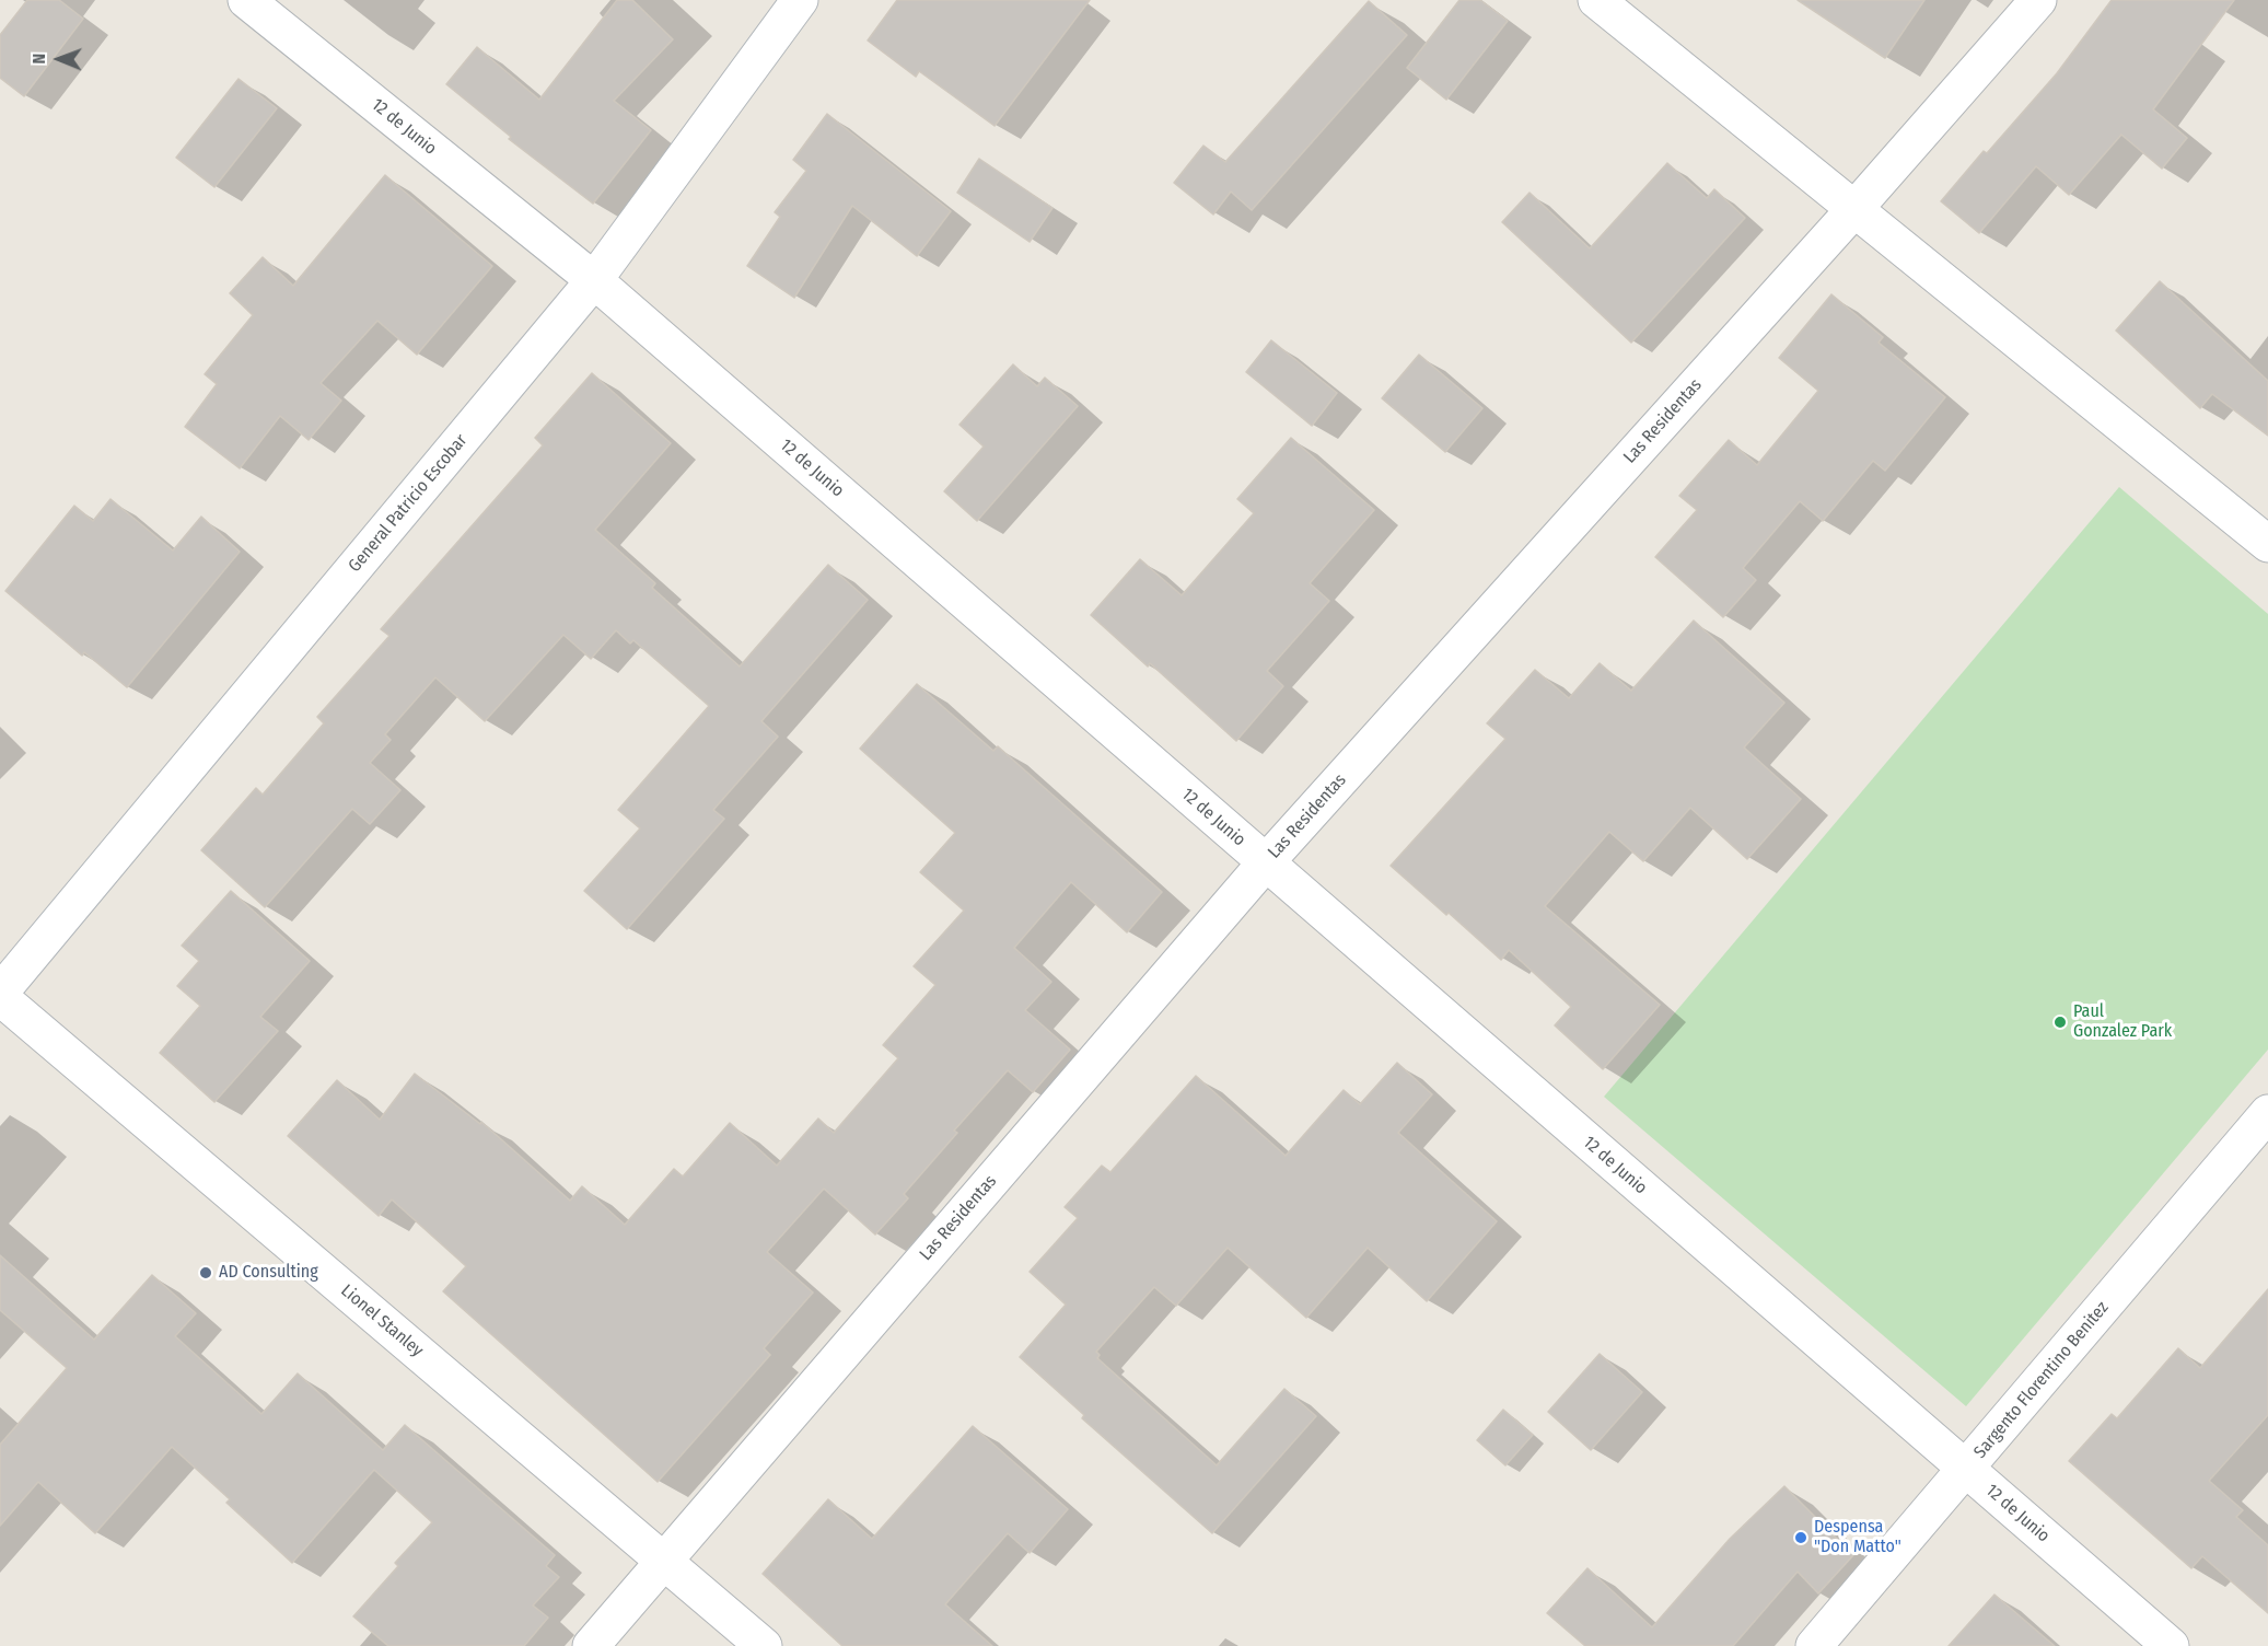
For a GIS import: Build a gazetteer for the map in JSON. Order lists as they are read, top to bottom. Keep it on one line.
{"streets":{"street":["12 de Junio","Las Residentas","General Patricio Escobar","Lionel Stanley","Sargento Florentino Benitez"]},"crossings":[["12 de Junio","Las Residentas"],["12 de Junio","General Patricio Escobar"],["12 de Junio","Sargento Florentino Benitez"],["Las Residentas","Lionel Stanley"],["General Patricio Escobar","Lionel Stanley"]],"places":["Paul Gonzalez Park","AD Consulting","Despensa \"Don Matto\""],"north":"left"}
